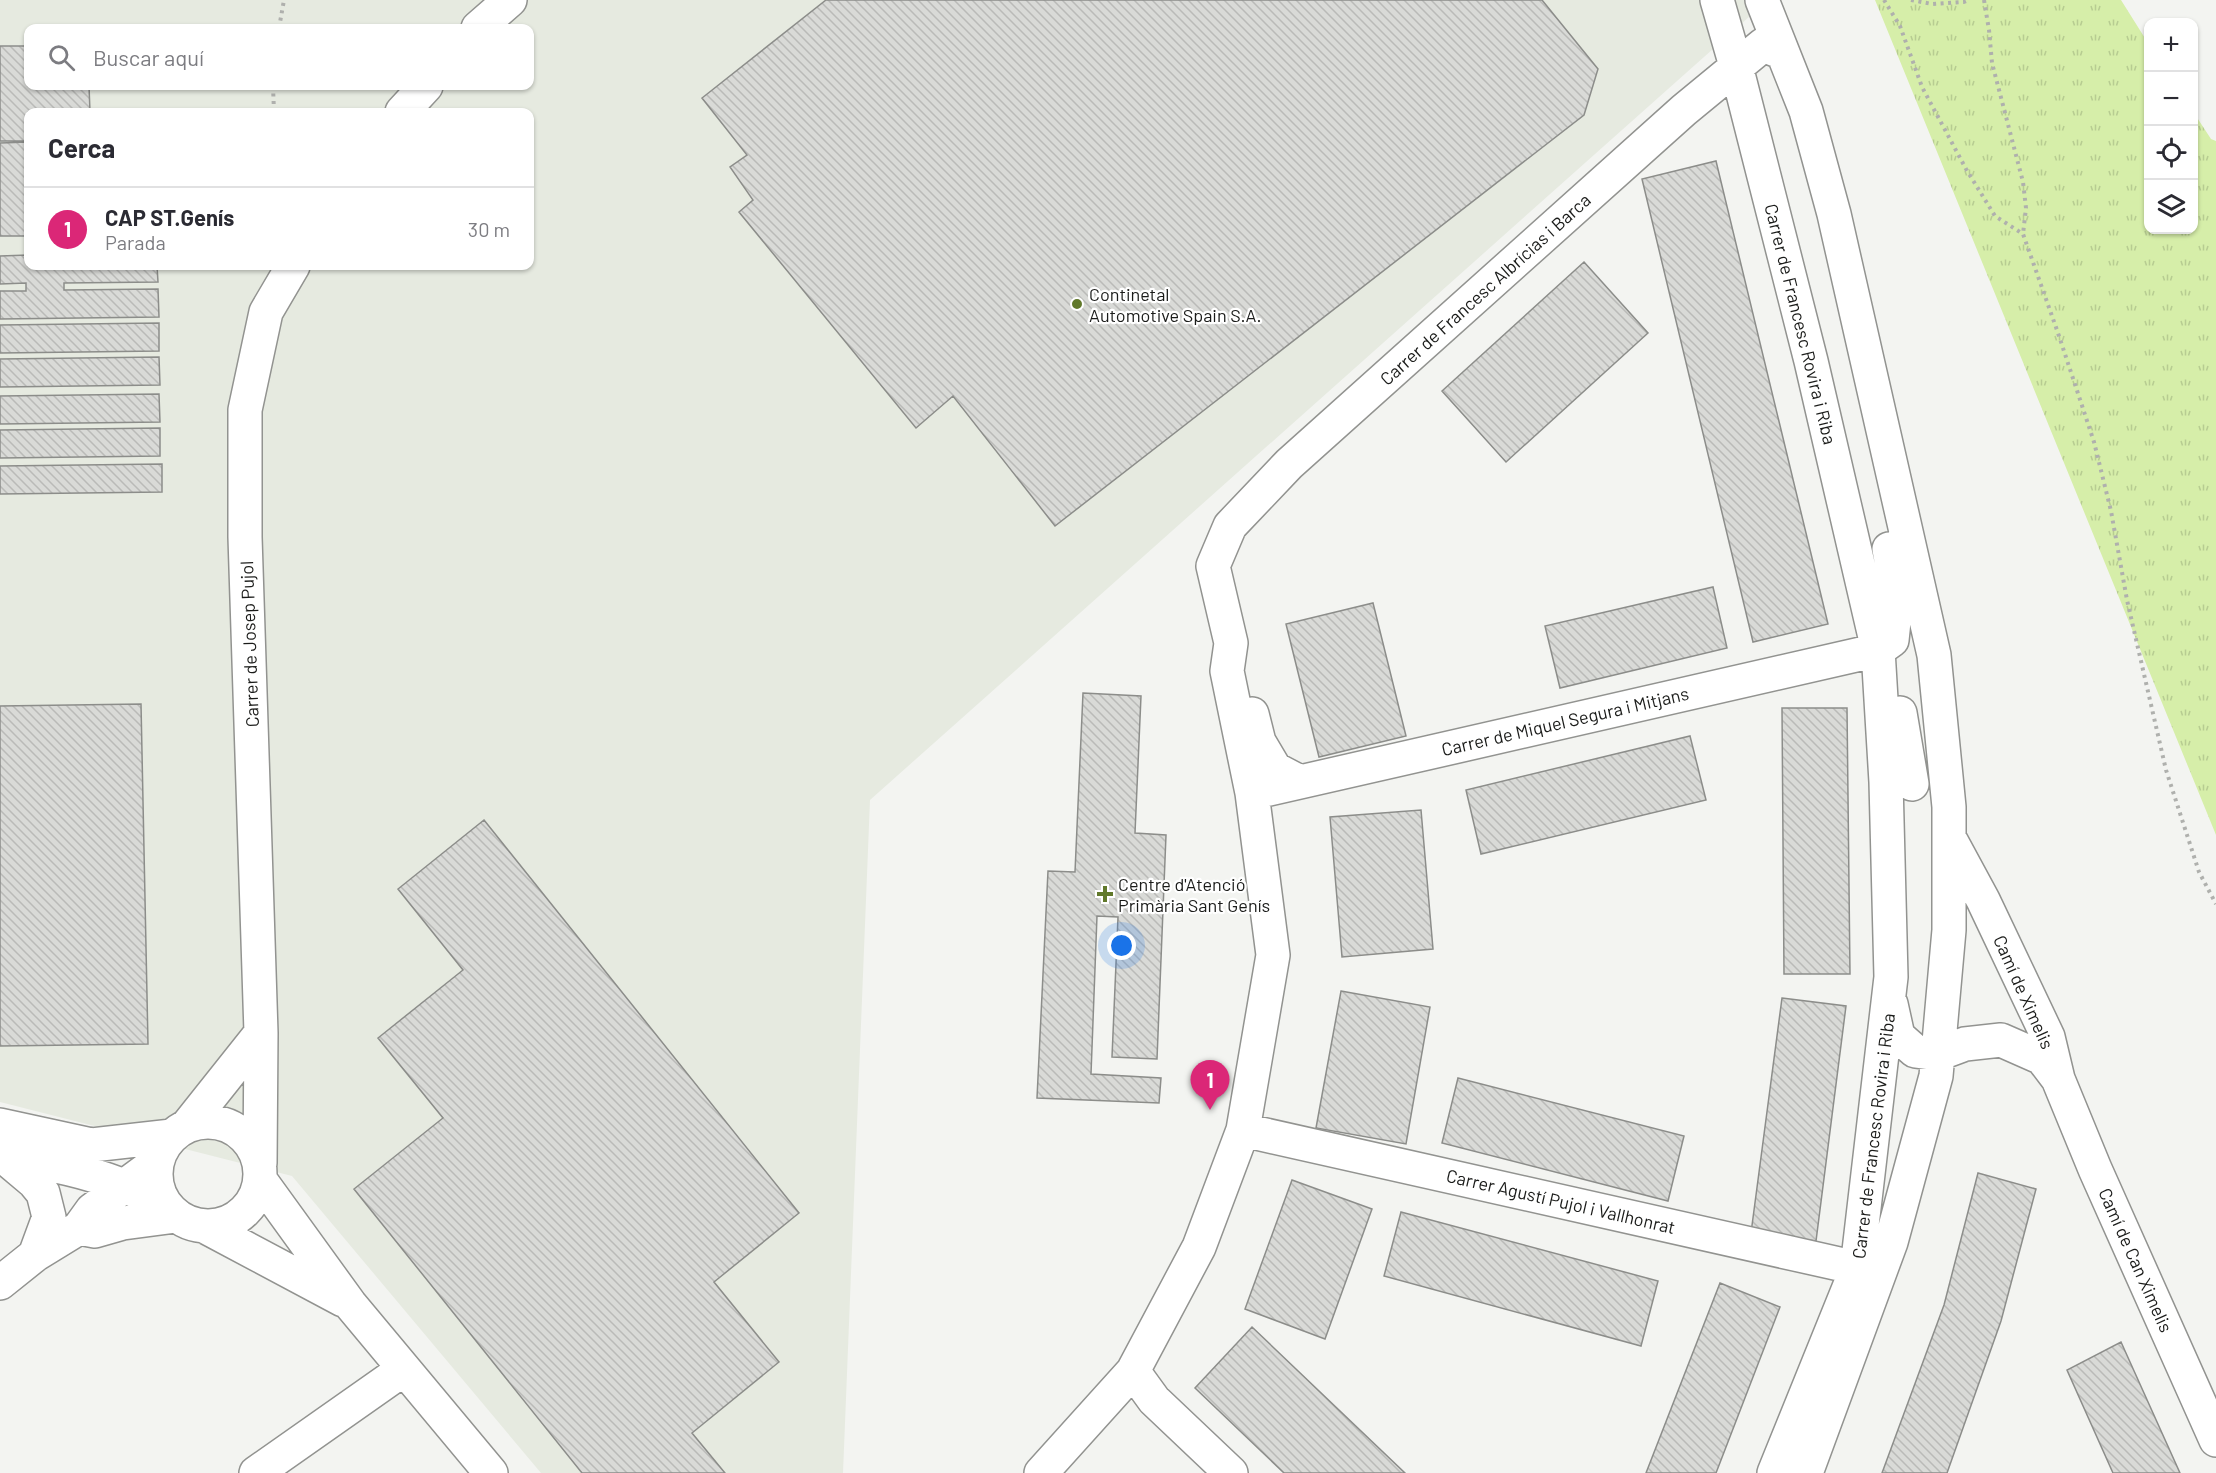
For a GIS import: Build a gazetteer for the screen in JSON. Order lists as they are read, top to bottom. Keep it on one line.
{"streets":{"street":["Carrer de Francesc Albrícias i Barca","Carrer de Francesc Rovira i Riba","Carrer de Josep Pujol","Carrer de Miquel Segura i Mitjans","Camí de Ximelis","Carrer Agustí Pujol i Vallhonrat","Camí de Can Ximelis"]},"crossings":[["Carrer de Francesc Albrícias i Barca","Carrer de Francesc Rovira i Riba"],["Carrer de Francesc Rovira i Riba","Carrer de Miquel Segura i Mitjans"],["Carrer de Francesc Rovira i Riba","Camí de Ximelis"],["Carrer de Francesc Rovira i Riba","Carrer Agustí Pujol i Vallhonrat"],["Camí de Ximelis","Camí de Can Ximelis"]],"places":{"other":["Continetal Automotive Spain S.A."],"health":["Centre d'Atenció Primària Sant Genís"]},"page":{"map_buttons":["+","−"],"search":"Buscar aquí","heading":"Cerca","list":[{"mark":"1","name":"CAP ST.Genís","note":"Parada","value":"30 m"}],"pins":"1"}}
